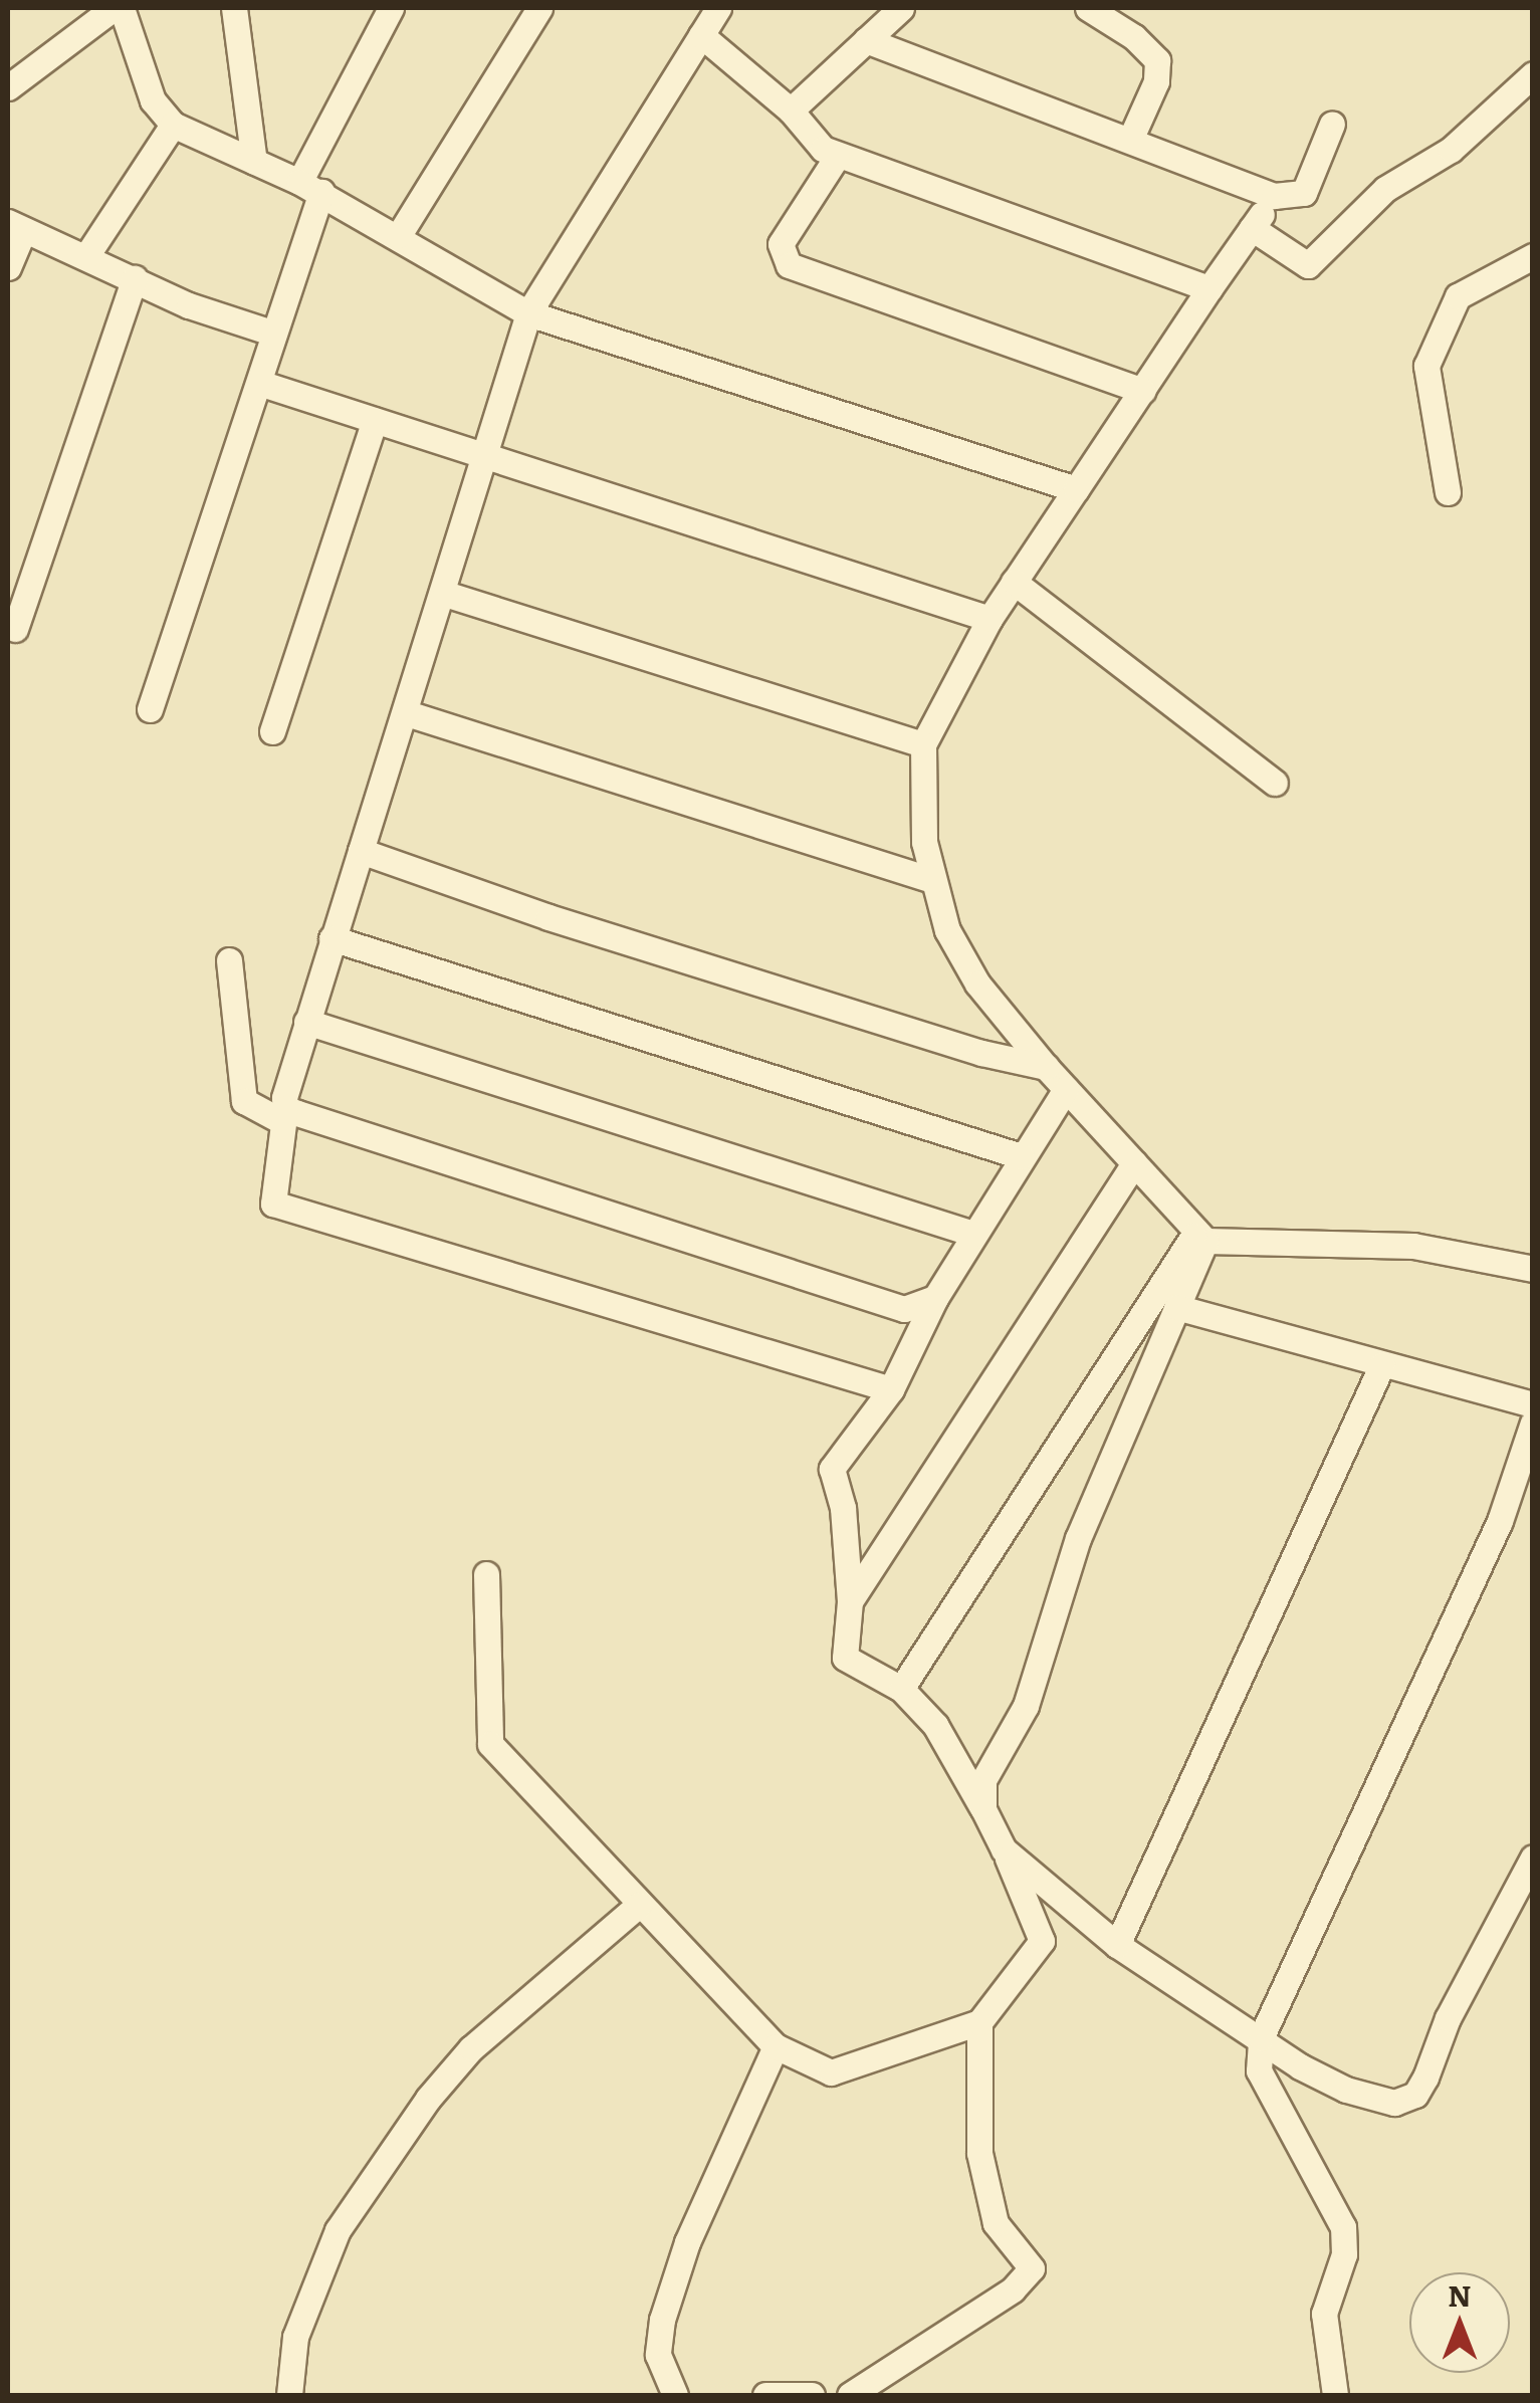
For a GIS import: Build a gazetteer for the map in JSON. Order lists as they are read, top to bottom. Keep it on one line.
{"north":"top"}
